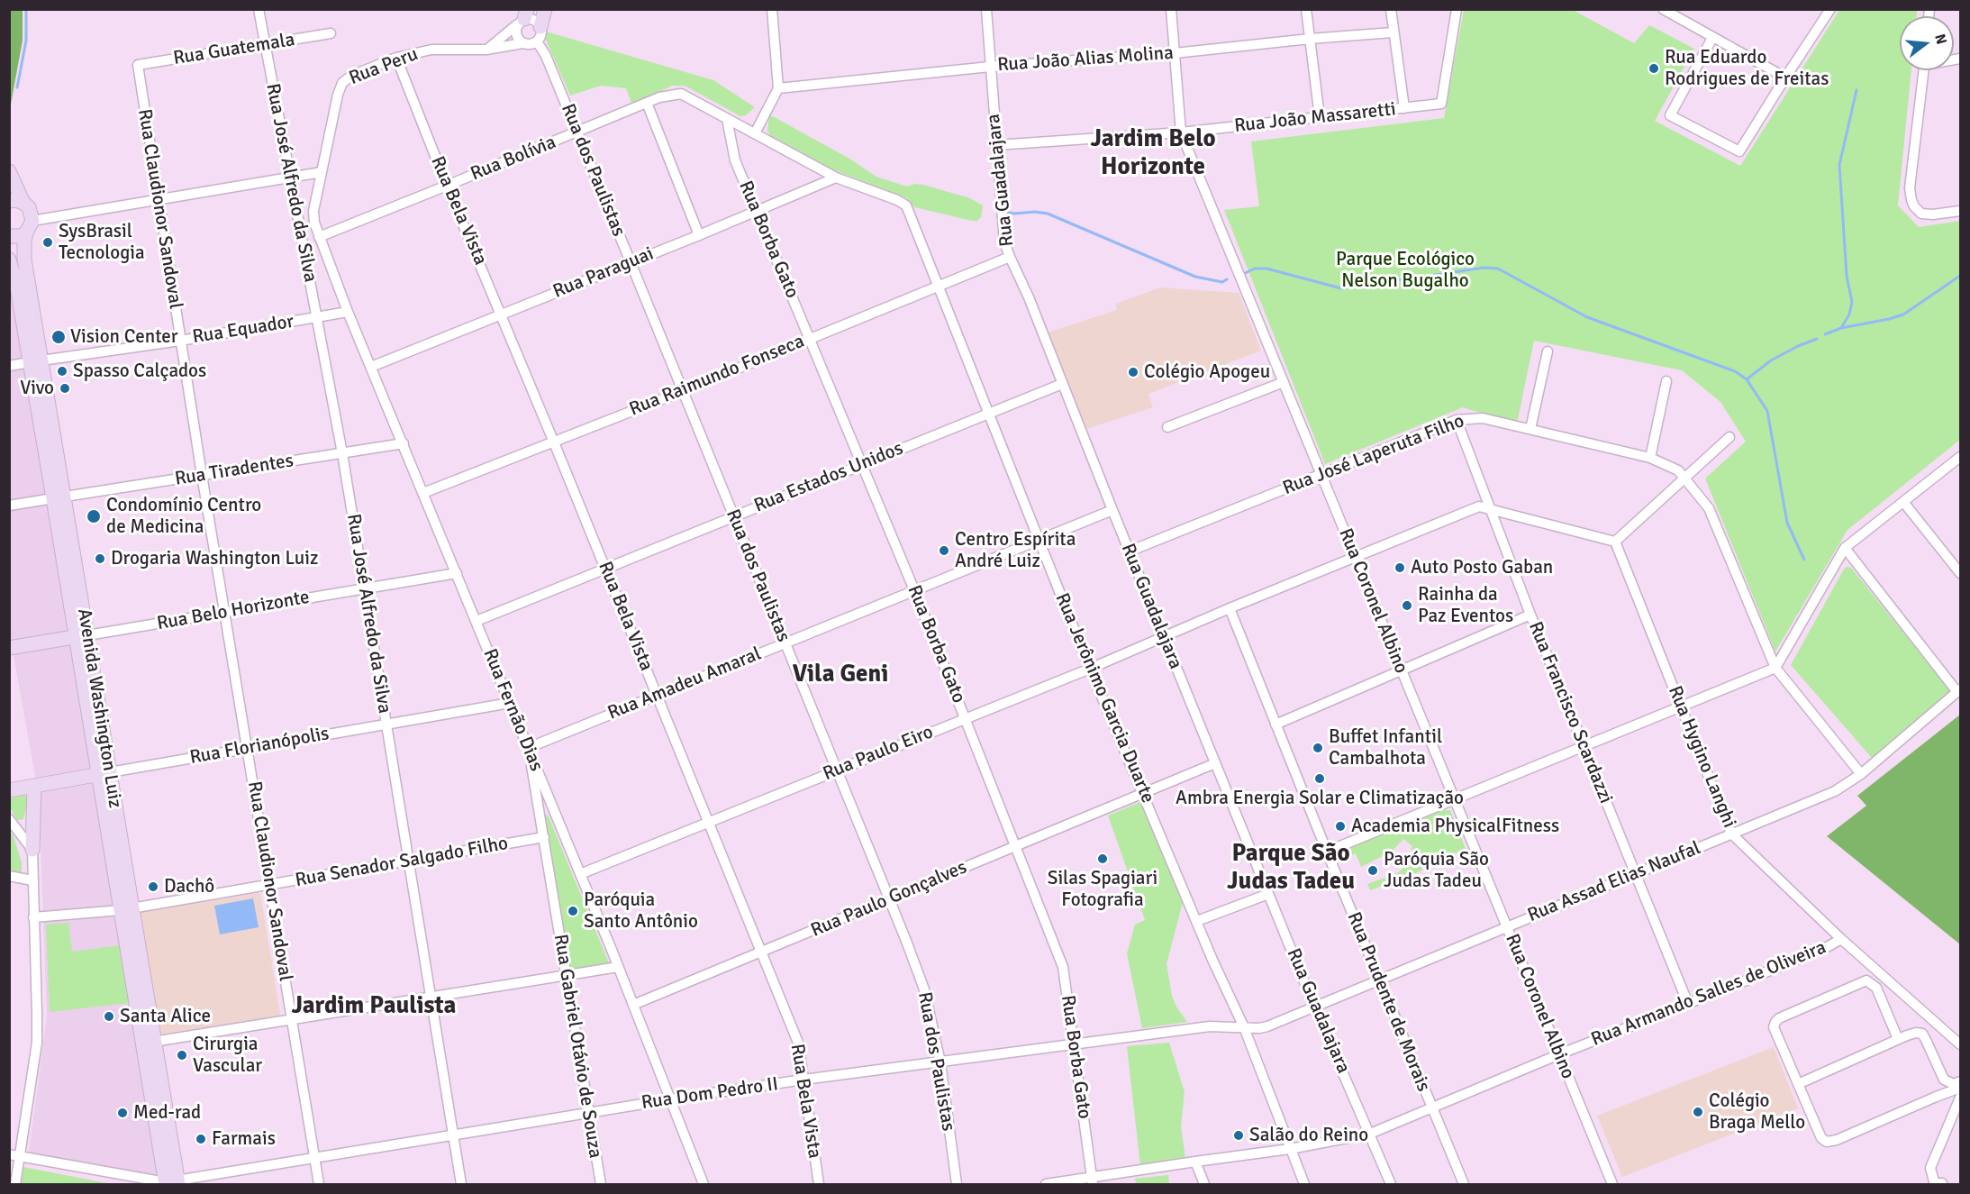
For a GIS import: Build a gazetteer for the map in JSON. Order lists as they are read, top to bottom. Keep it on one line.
{"streets":{"main road":["Rua Belo Horizonte","Avenida Washington Luiz","Rua Florianópolis"],"street":["Rua Guatemala","Rua João Alias Molina","Rua Peru","Rua João Massaretti","Rua Bolívia","Rua dos Paulistas","Rua Guadalajara","Rua José Alfredo da Silva","Rua Claudionor Sandoval","Rua Bela Vista","Rua Borba Gato","Rua Paraguai","Rua Equador","Rua Raimundo Fonseca","Rua José Laperuta Filho","Rua Tiradentes","Rua Estados Unidos","Rua Coronel Albino","Rua Amadeu Amaral","Rua Jerônimo Garcia Duarte","Rua Fernão Dias","Rua Francisco Scardazzi","Rua Paulo Eiro","Rua Hygino Langhi","Rua Senador Salgado Filho","Rua Assad Elias Naufal","Rua Paulo Gonçalves","Rua Armando Salles de Oliveira","Rua Prudente de Morais","Rua Gabriel Otávio de Souza","Rua Dom Pedro II"]},"crossings":[["Rua Guatemala","Rua José Alfredo da Silva"],["Rua Guatemala","Rua Claudionor Sandoval"],["Rua João Alias Molina","Rua Guadalajara"],["Rua João Alias Molina","Rua Coronel Albino"],["Rua Peru","Rua Bolívia"],["Rua Peru","Rua dos Paulistas"],["Rua Peru","Rua Bela Vista"],["Rua Peru","Rua Fernão Dias"],["Rua João Massaretti","Rua Guadalajara"],["Rua João Massaretti","Rua Coronel Albino"],["Rua Bolívia","Rua dos Paulistas"],["Rua Bolívia","Rua Bela Vista"],["Rua Bolívia","Rua Jerônimo Garcia Duarte"],["Rua Bolívia","Rua Fernão Dias"],["Rua dos Paulistas","Rua Paraguai"],["Rua dos Paulistas","Rua Raimundo Fonseca"],["Rua dos Paulistas","Rua Estados Unidos"],["Rua dos Paulistas","Rua Amadeu Amaral"],["Rua dos Paulistas","Rua Paulo Eiro"],["Rua dos Paulistas","Rua Paulo Gonçalves"],["Rua dos Paulistas","Rua Dom Pedro II"],["Rua Guadalajara","Rua Raimundo Fonseca"],["Rua Guadalajara","Rua José Laperuta Filho"],["Rua Guadalajara","Rua Estados Unidos"],["Rua Guadalajara","Rua Amadeu Amaral"],["Rua Guadalajara","Rua Paulo Eiro"],["Rua Guadalajara","Rua Assad Elias Naufal"],["Rua Guadalajara","Rua Paulo Gonçalves"],["Rua Guadalajara","Rua Armando Salles de Oliveira"],["Rua José Alfredo da Silva","Rua Equador"],["Rua José Alfredo da Silva","Rua Tiradentes"],["Rua José Alfredo da Silva","Rua Belo Horizonte"],["Rua José Alfredo da Silva","Rua Florianópolis"],["Rua José Alfredo da Silva","Rua Senador Salgado Filho"],["Rua José Alfredo da Silva","Rua Dom Pedro II"],["Rua Claudionor Sandoval","Rua Equador"],["Rua Claudionor Sandoval","Rua Tiradentes"],["Rua Claudionor Sandoval","Rua Belo Horizonte"],["Rua Claudionor Sandoval","Rua Florianópolis"],["Rua Claudionor Sandoval","Rua Senador Salgado Filho"],["Rua Claudionor Sandoval","Rua Dom Pedro II"],["Rua Bela Vista","Rua Paraguai"],["Rua Bela Vista","Rua Raimundo Fonseca"],["Rua Bela Vista","Rua Estados Unidos"],["Rua Bela Vista","Rua Amadeu Amaral"],["Rua Bela Vista","Rua Paulo Eiro"],["Rua Bela Vista","Rua Paulo Gonçalves"],["Rua Bela Vista","Rua Dom Pedro II"],["Rua Borba Gato","Rua Paraguai"],["Rua Borba Gato","Rua Raimundo Fonseca"],["Rua Borba Gato","Rua Estados Unidos"],["Rua Borba Gato","Rua Amadeu Amaral"],["Rua Borba Gato","Rua Jerônimo Garcia Duarte"],["Rua Borba Gato","Rua Paulo Eiro"],["Rua Borba Gato","Rua Paulo Gonçalves"],["Rua Borba Gato","Rua Armando Salles de Oliveira"],["Rua Borba Gato","Rua Dom Pedro II"],["Rua Paraguai","Rua Jerônimo Garcia Duarte"],["Rua Paraguai","Rua Fernão Dias"],["Rua Equador","Avenida Washington Luiz"],["Rua Equador","Rua Fernão Dias"],["Rua Raimundo Fonseca","Rua Jerônimo Garcia Duarte"],["Rua Raimundo Fonseca","Rua Fernão Dias"],["Rua José Laperuta Filho","Rua Coronel Albino"],["Rua José Laperuta Filho","Rua Francisco Scardazzi"],["Rua José Laperuta Filho","Rua Assad Elias Naufal"],["Rua Tiradentes","Avenida Washington Luiz"],["Rua Tiradentes","Rua Fernão Dias"],["Rua Estados Unidos","Rua Jerônimo Garcia Duarte"],["Rua Estados Unidos","Rua Fernão Dias"],["Rua Coronel Albino","Rua Paulo Eiro"],["Rua Coronel Albino","Rua Assad Elias Naufal"],["Rua Coronel Albino","Rua Armando Salles de Oliveira"],["Rua Belo Horizonte","Avenida Washington Luiz"],["Rua Belo Horizonte","Rua Fernão Dias"],["Rua Amadeu Amaral","Rua Jerônimo Garcia Duarte"],["Rua Amadeu Amaral","Rua Fernão Dias"],["Rua Amadeu Amaral","Rua Gabriel Otávio de Souza"],["Rua Jerônimo Garcia Duarte","Rua Paulo Eiro"],["Rua Jerônimo Garcia Duarte","Rua Assad Elias Naufal"],["Rua Jerônimo Garcia Duarte","Rua Paulo Gonçalves"],["Rua Jerônimo Garcia Duarte","Rua Armando Salles de Oliveira"],["Rua Jerônimo Garcia Duarte","Rua Dom Pedro II"],["Avenida Washington Luiz","Rua Florianópolis"],["Avenida Washington Luiz","Rua Senador Salgado Filho"],["Avenida Washington Luiz","Rua Dom Pedro II"],["Rua Fernão Dias","Rua Florianópolis"],["Rua Fernão Dias","Rua Paulo Eiro"],["Rua Fernão Dias","Rua Paulo Gonçalves"],["Rua Fernão Dias","Rua Gabriel Otávio de Souza"],["Rua Fernão Dias","Rua Dom Pedro II"],["Rua Francisco Scardazzi","Rua Paulo Eiro"],["Rua Francisco Scardazzi","Rua Assad Elias Naufal"],["Rua Francisco Scardazzi","Rua Armando Salles de Oliveira"],["Rua Paulo Eiro","Rua Prudente de Morais"],["Rua Hygino Langhi","Rua Assad Elias Naufal"],["Rua Hygino Langhi","Rua Armando Salles de Oliveira"],["Rua Senador Salgado Filho","Rua Gabriel Otávio de Souza"],["Rua Assad Elias Naufal","Rua Prudente de Morais"],["Rua Assad Elias Naufal","Rua Dom Pedro II"],["Rua Armando Salles de Oliveira","Rua Prudente de Morais"],["Rua Gabriel Otávio de Souza","Rua Dom Pedro II"]],"districts":["Jardim Belo Horizonte","Vila Geni","Parque São Judas Tadeu","Jardim Paulista"],"parks":["Parque Ecológico Nelson Bugalho"],"places":["Rua Eduardo Rodrigues de Freitas","SysBrasil Tecnologia","Vision Center","Spasso Calçados","Colégio Apogeu","Vivo","Condomínio Centro de Medicina","Centro Espírita André Luiz","Drogaria Washington Luiz","Auto Posto Gaban","Rainha da Paz Eventos","Buffet Infantil Cambalhota","Ambra Energia Solar e Climatização","Academia PhysicalFitness","Silas Spagiari Fotografia","Paróquia São Judas Tadeu","Dachô","Paróquia Santo Antônio","Santa Alice","Cirurgia Vascular","Colégio Braga Mello","Med-rad","Salão do Reino","Farmais"],"north":"right"}
